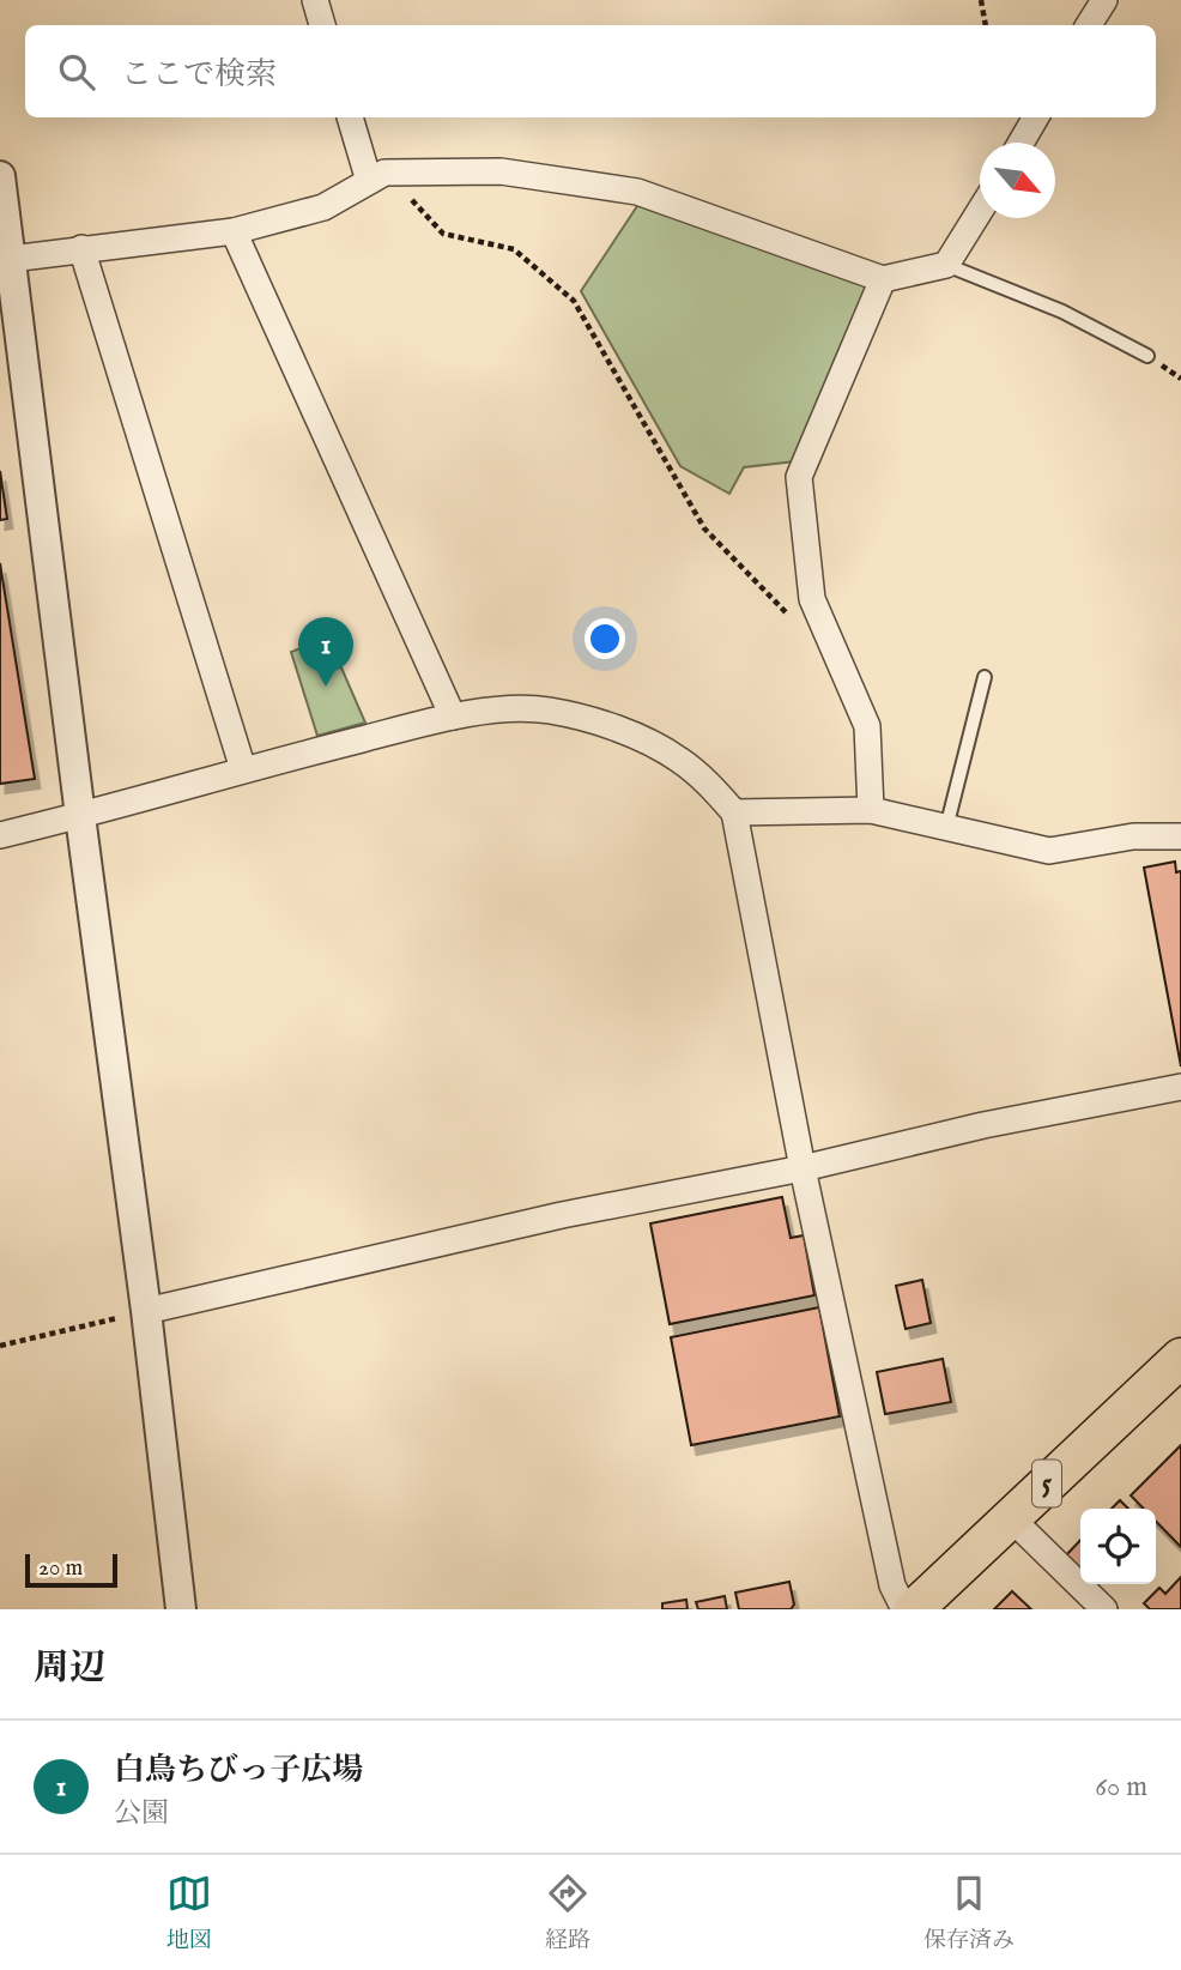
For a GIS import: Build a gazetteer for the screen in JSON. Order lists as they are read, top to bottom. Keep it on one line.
{"streets":{"main road":["5"]},"scale_bar":"20 m","north":"bottom right","page":{"search":"ここで検索","pins":"1","scale":"20 m","heading":"周辺","list":[{"mark":"1","name":"白鳥ちびっ子広場","note":"公園","value":"60 m"}],"nav":["地図","経路","保存済み"]}}
